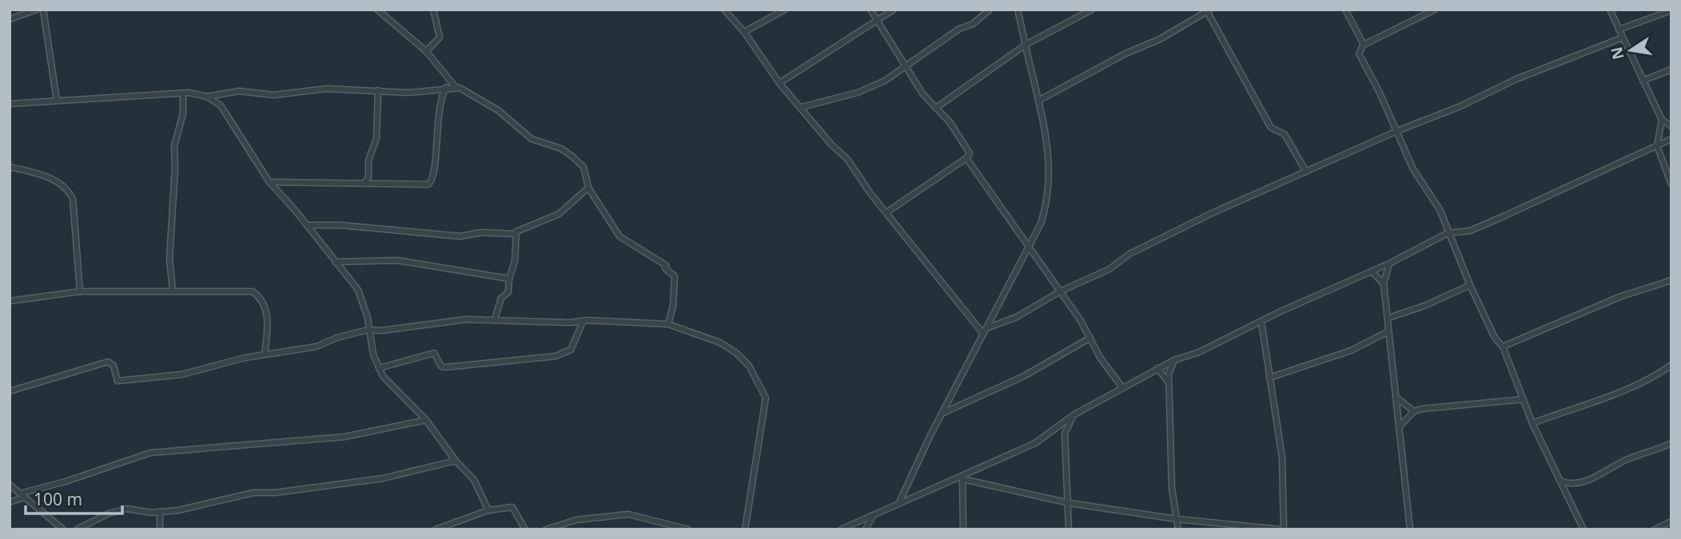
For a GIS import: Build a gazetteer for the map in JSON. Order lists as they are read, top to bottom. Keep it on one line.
{"scale_bar":"100 m","north":"left"}
